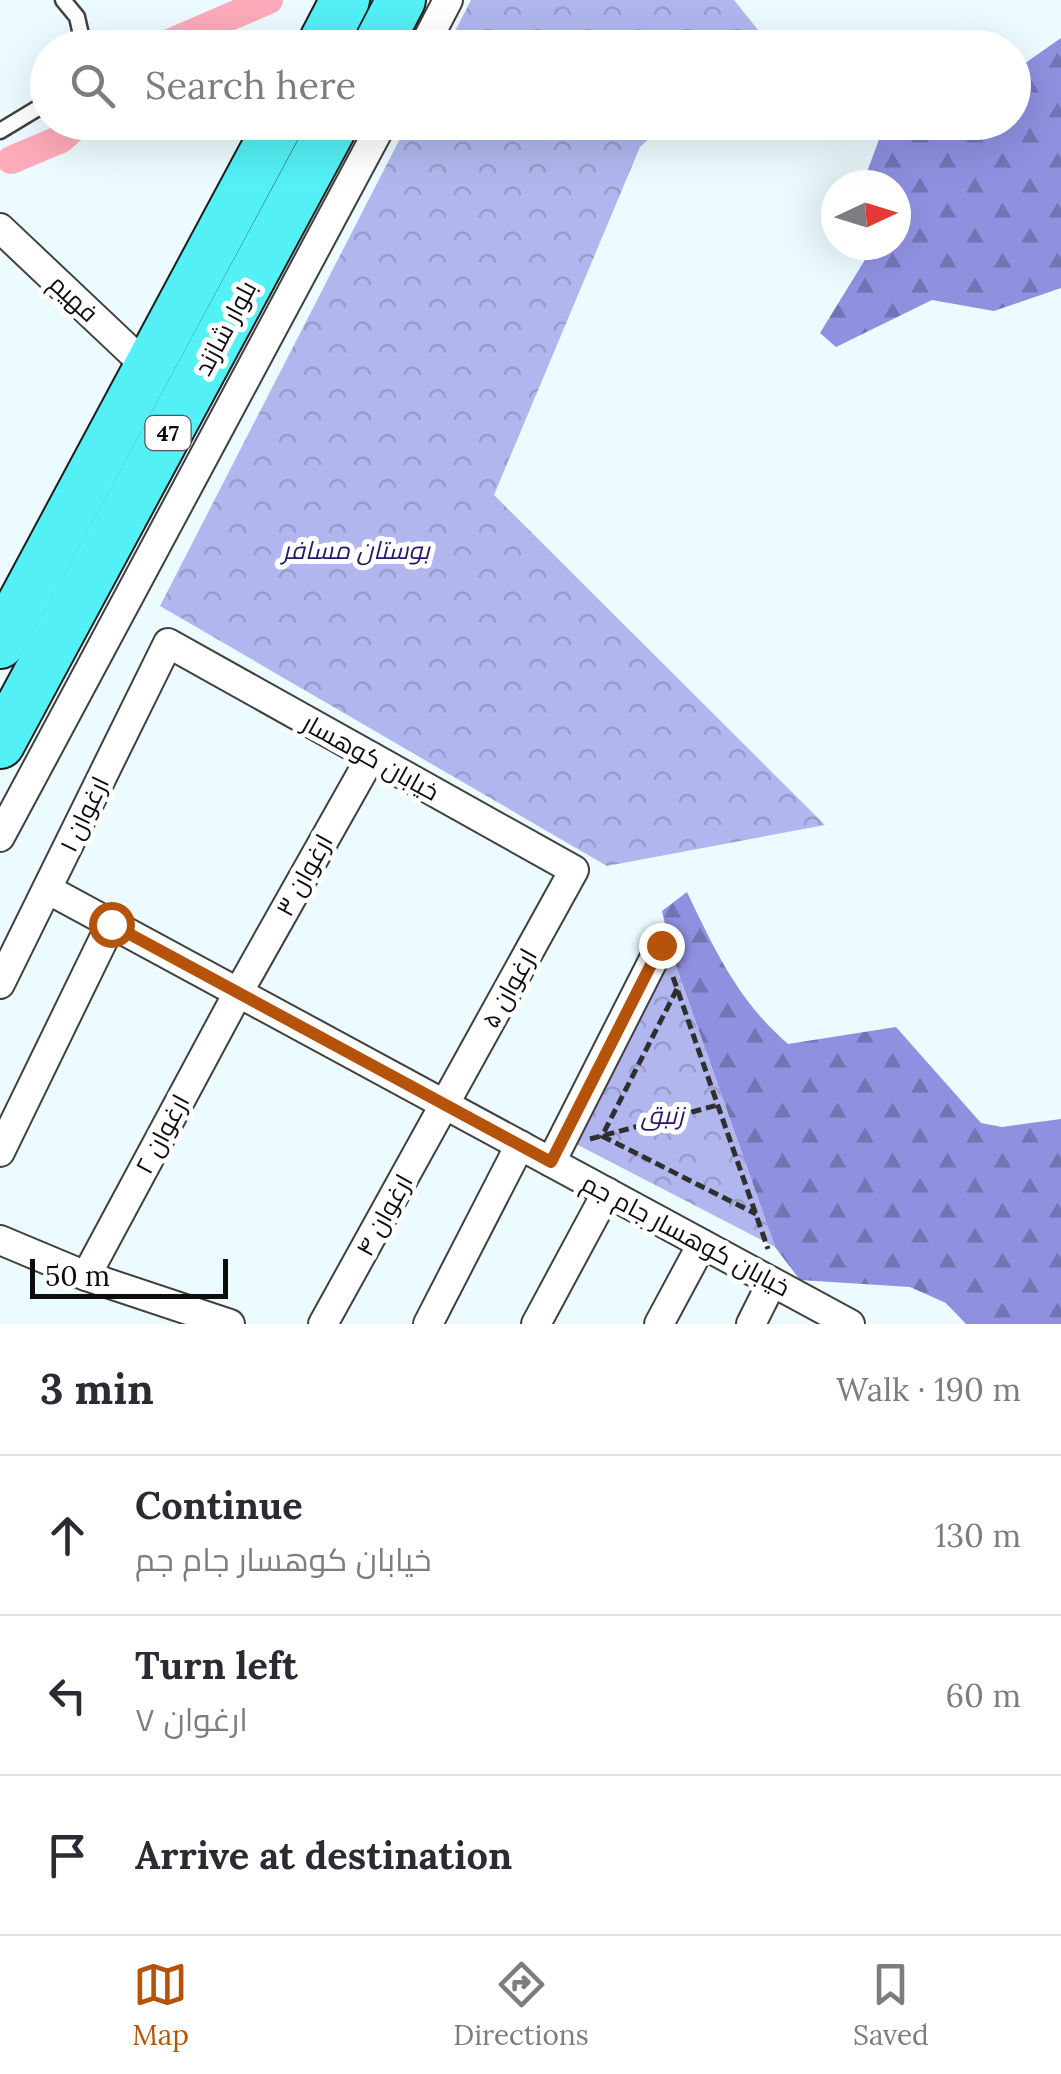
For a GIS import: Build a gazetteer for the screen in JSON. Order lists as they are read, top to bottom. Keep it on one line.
{"streets":{"highway":["بلوار شازند","47"],"street":["فهیم","خیابان کوهسار","ارغوان ۱","ارغوان ۳","ارغوان ۵","ارغوان ۲","ارغوان ۴","خیابان کوهسار جام جم"]},"crossings":[["فهیم","بلوار شازند"],["خیابان کوهسار","ارغوان ۱"],["خیابان کوهسار","ارغوان ۳"],["خیابان کوهسار","ارغوان ۵"],["ارغوان ۱","خیابان کوهسار جام جم"],["ارغوان ۳","ارغوان ۲"],["ارغوان ۳","خیابان کوهسار جام جم"],["ارغوان ۵","ارغوان ۴"],["ارغوان ۵","خیابان کوهسار جام جم"],["ارغوان ۲","خیابان کوهسار جام جم"],["ارغوان ۴","خیابان کوهسار جام جم"]],"parks":["بوستان مسافر","زنبق"],"scale_bar":"50 m","north":"right","page":{"search":"Search here","scale":"50 m","heading":["3 min","Walk · 190 m"],"list":[["Continue","خیابان کوهسار جام جم","130 m"],["Turn left","ارغوان ۷","60 m"],"Arrive at destination"],"nav":["Map","Directions","Saved"]}}
